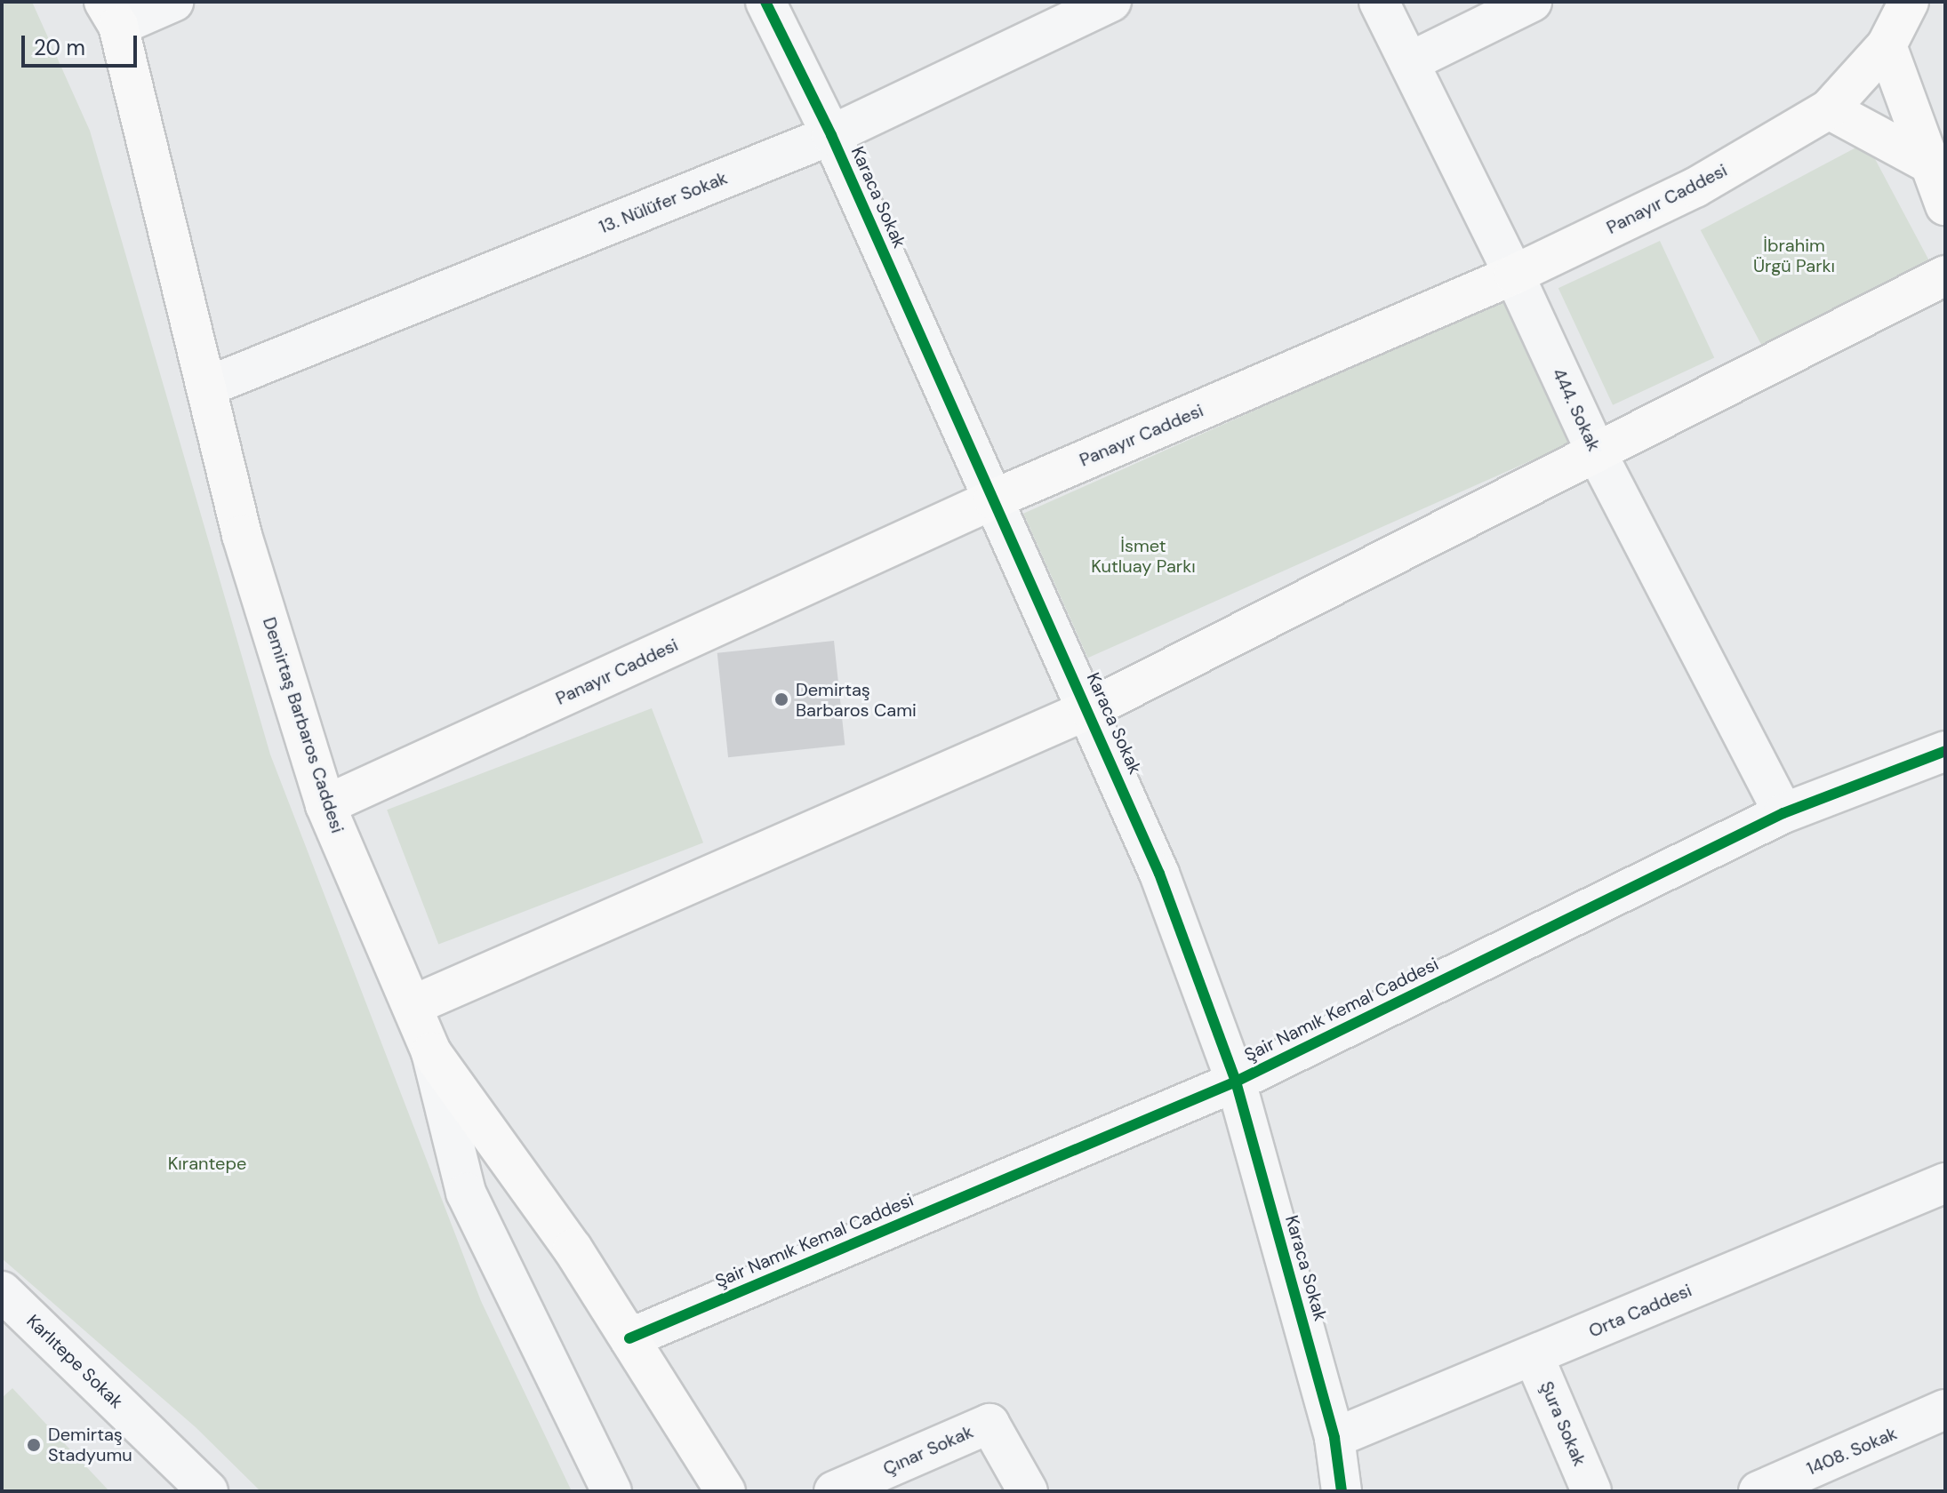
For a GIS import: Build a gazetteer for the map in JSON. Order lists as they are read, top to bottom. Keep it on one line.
{"streets":{"main road":["Panayır Caddesi","Demirtaş Barbaros Caddesi"],"street":["Karaca Sokak","13. Nülüfer Sokak","444. Sokak","Şair Namık Kemal Caddesi","Orta Caddesi","Karlıtepe Sokak","Şura Sokak","Çınar Sokak","1408. Sokak"]},"crossings":[["Karaca Sokak","Panayır Caddesi"],["Karaca Sokak","13. Nülüfer Sokak"],["Karaca Sokak","Şair Namık Kemal Caddesi"],["Karaca Sokak","Orta Caddesi"],["Panayır Caddesi","444. Sokak"],["Panayır Caddesi","Demirtaş Barbaros Caddesi"],["13. Nülüfer Sokak","Demirtaş Barbaros Caddesi"],["444. Sokak","Şair Namık Kemal Caddesi"],["Demirtaş Barbaros Caddesi","Şair Namık Kemal Caddesi"],["Orta Caddesi","Şura Sokak"]],"parks":["İbrahim Ürgü Parkı","İsmet Kutluay Parkı","Kırantepe"],"places":["Demirtaş Barbaros Cami","Demirtaş Stadyumu"],"scale_bar":"20 m"}
